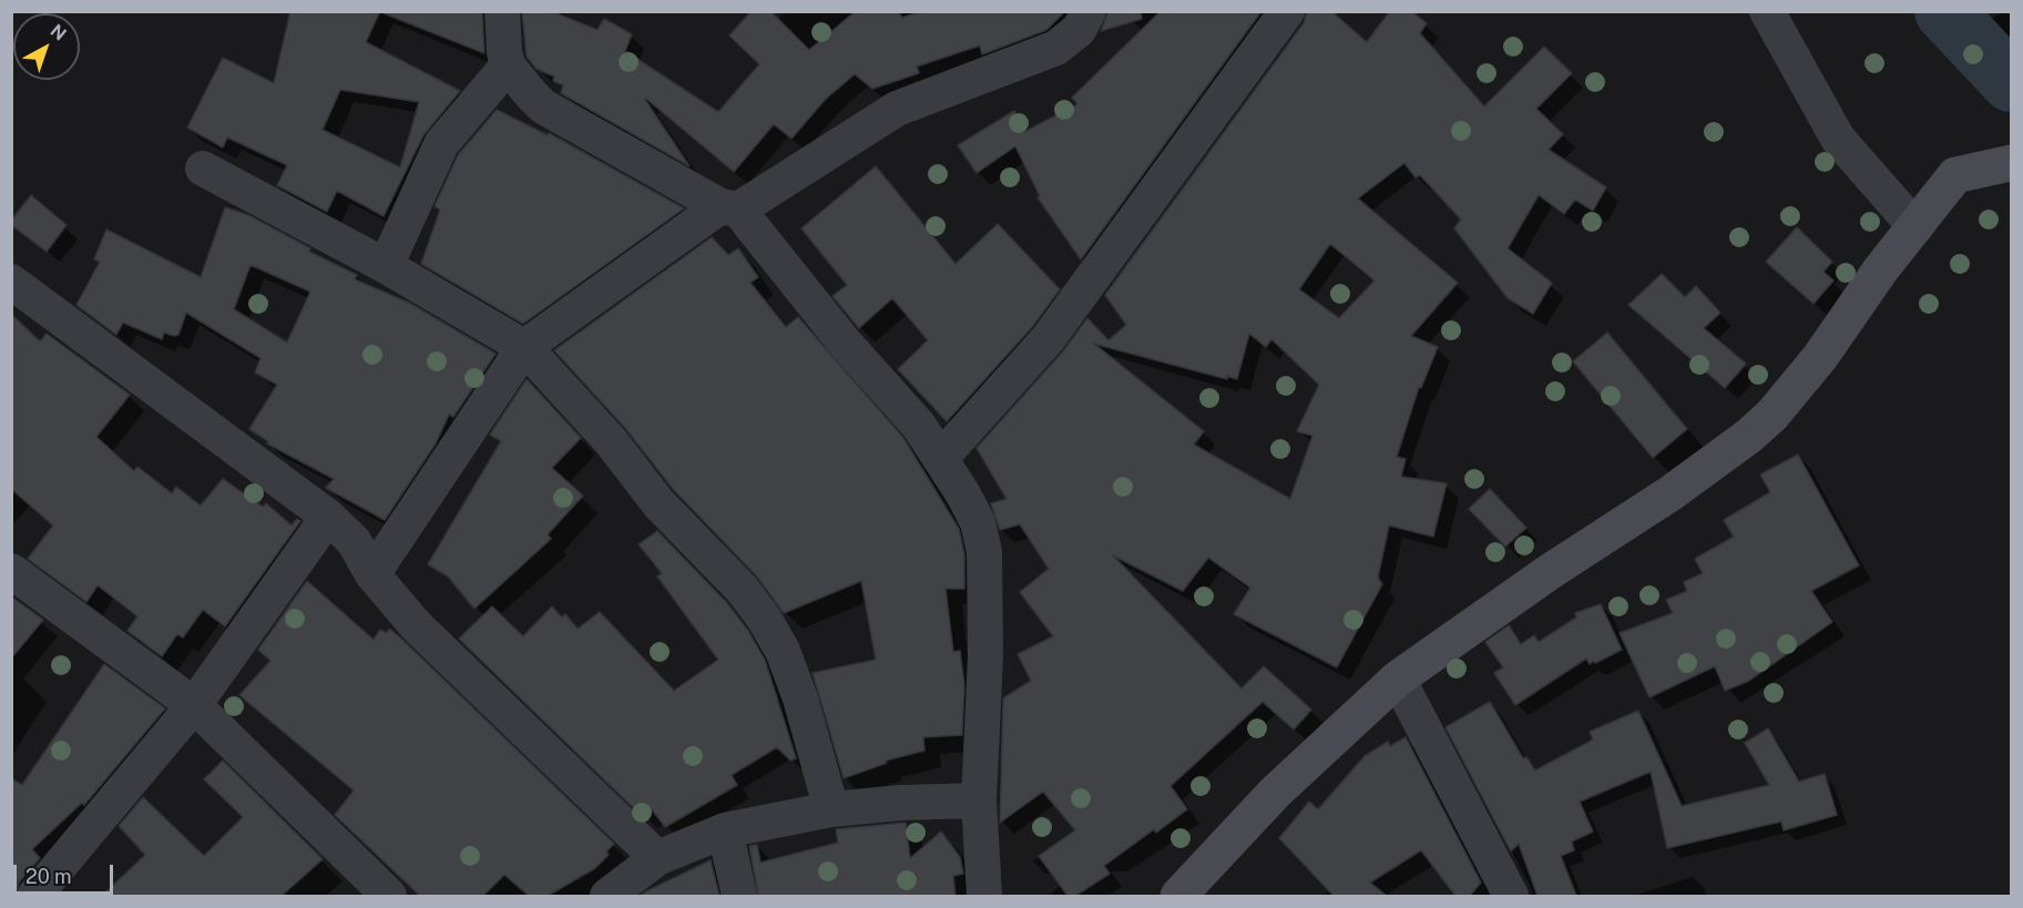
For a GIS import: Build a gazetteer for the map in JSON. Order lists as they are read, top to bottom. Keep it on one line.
{"scale_bar":"20 m","north":"top right"}
